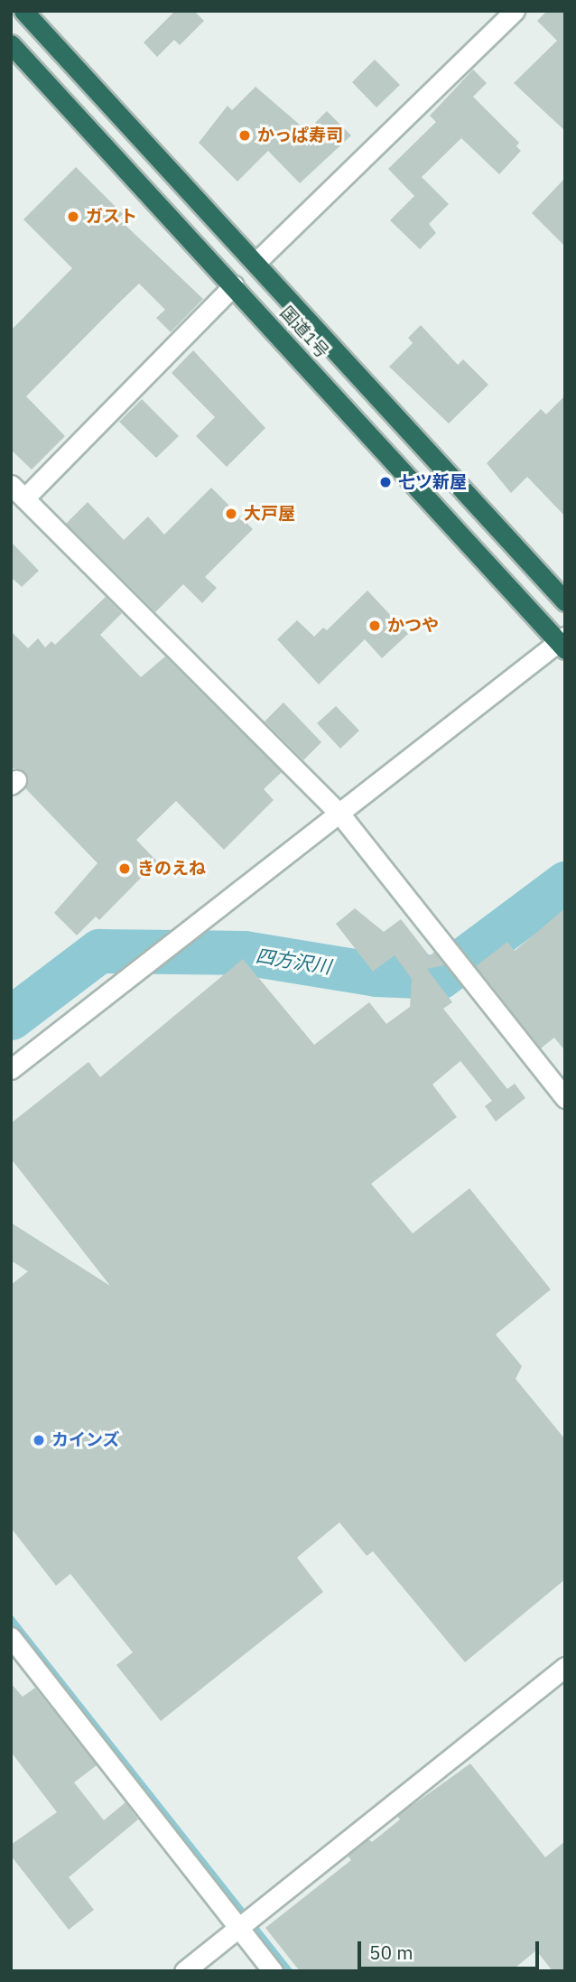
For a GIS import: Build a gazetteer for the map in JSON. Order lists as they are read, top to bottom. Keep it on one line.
{"streets":{"highway":["国道1号"]},"water":["四方沢川"],"places":["かっぱ寿司","ガスト","七ツ新屋","大戸屋","かつや","きのえね","カインズ"],"scale_bar":"50 m"}
